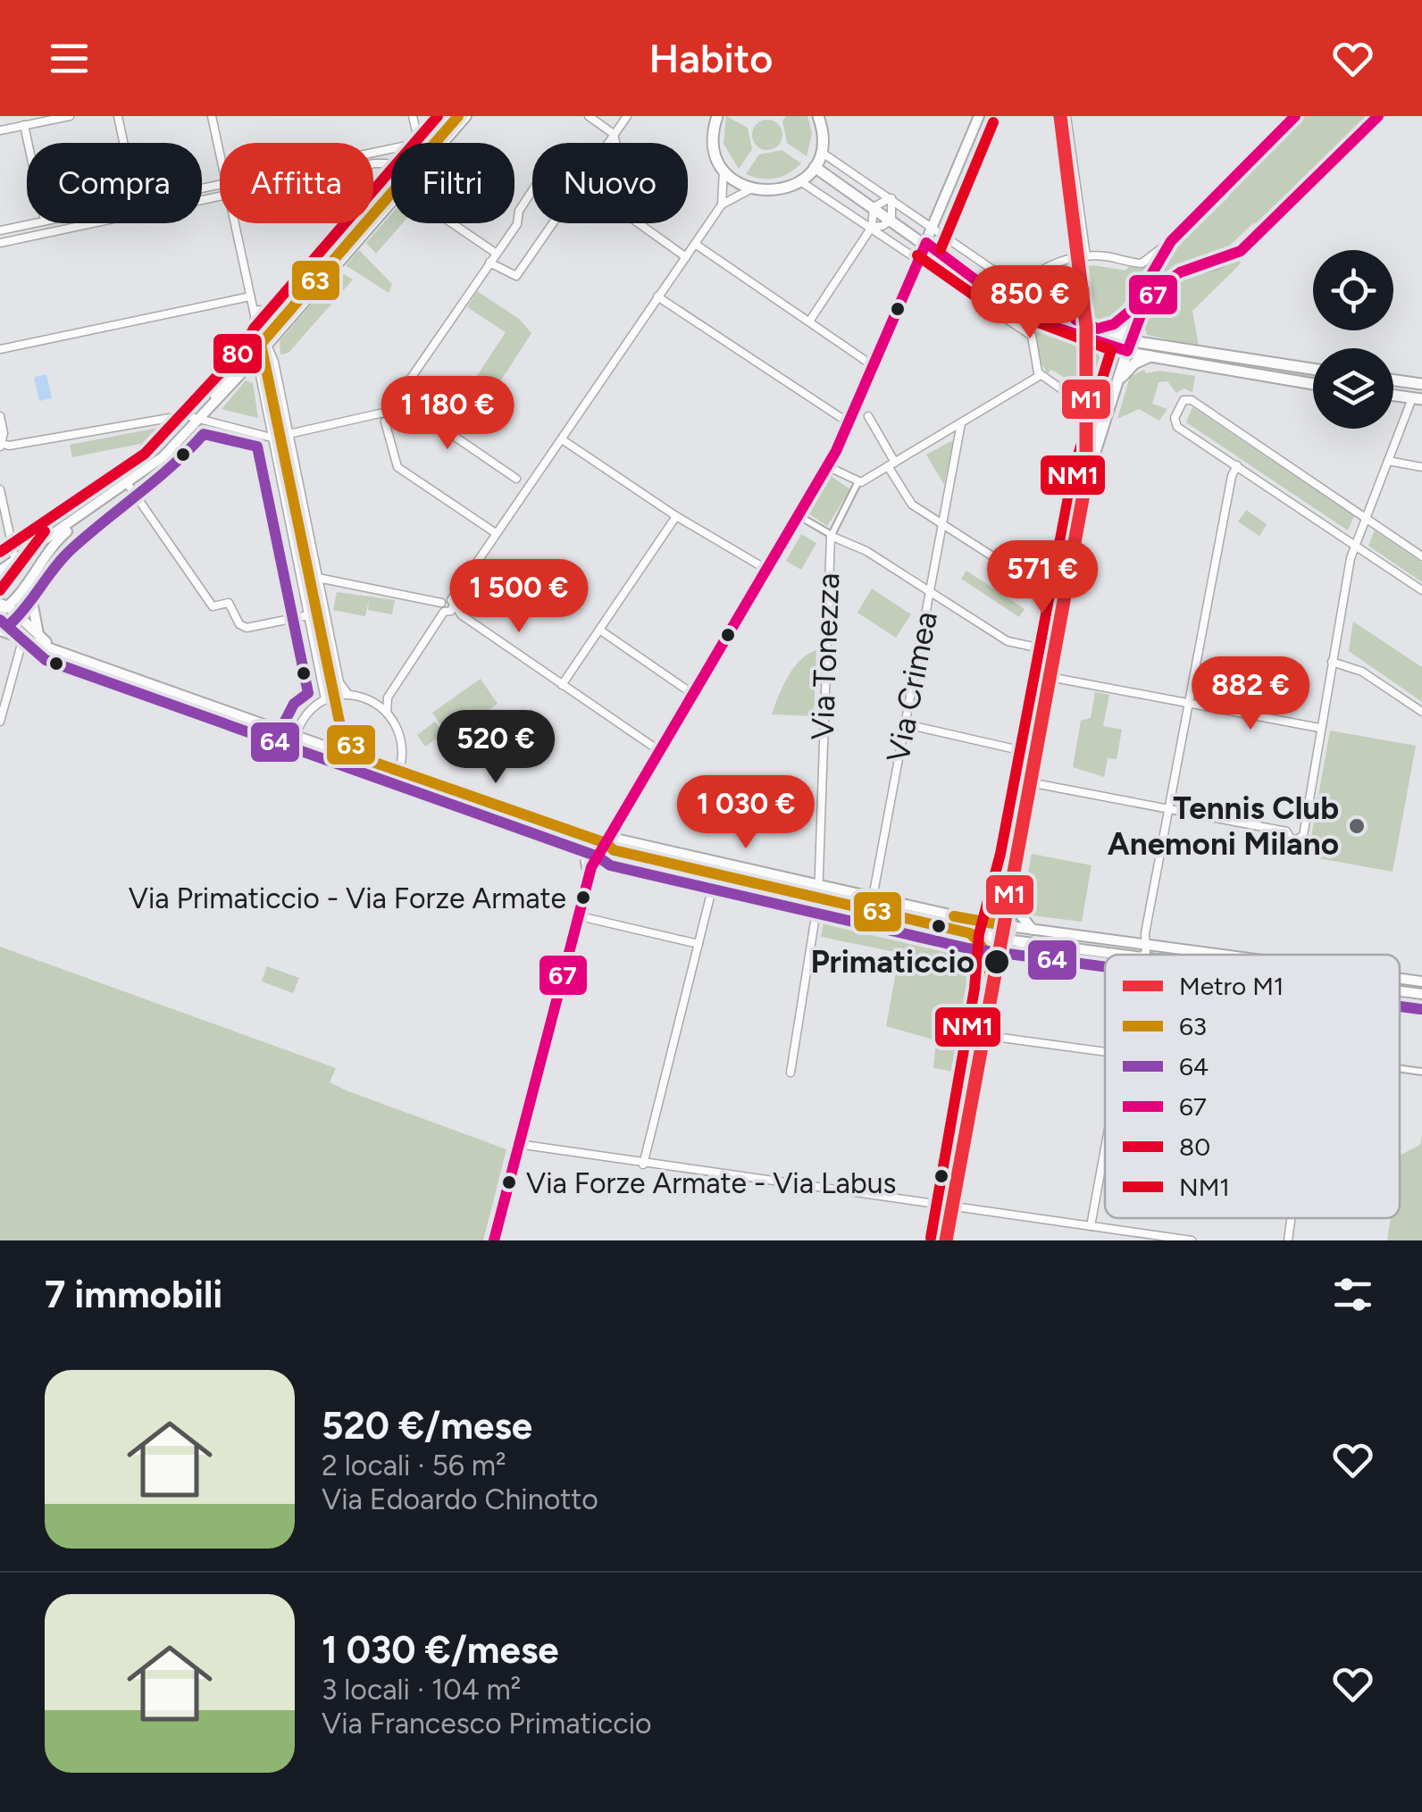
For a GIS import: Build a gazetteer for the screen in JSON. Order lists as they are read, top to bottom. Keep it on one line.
{"streets":{"street":["Via Tonezza","Via Crimea"]},"places":["Tennis Club Anemoni Milano","Via Primaticcio - Via Forze Armate","Primaticcio","Via Forze Armate - Via Labus"],"lines":["metro line M1","transit line 63","transit line 67","transit line 80","transit line NM1","transit line 64"],"legend":["Metro M1","63","64","67","80","NM1"],"page":{"header":"Habito","chip":["Compra","Affitta","Filtri","Nuovo"],"price":["850 €","1 180 €","571 €","1 500 €","882 €","520 €","1 030 €"],"heading":"7 immobili","list":[{"name":"520 €/mese","note":"2 locali · 56 m² · Via Edoardo Chinotto"},{"name":"1 030 €/mese","note":"3 locali · 104 m² · Via Francesco Primaticcio"}]}}
